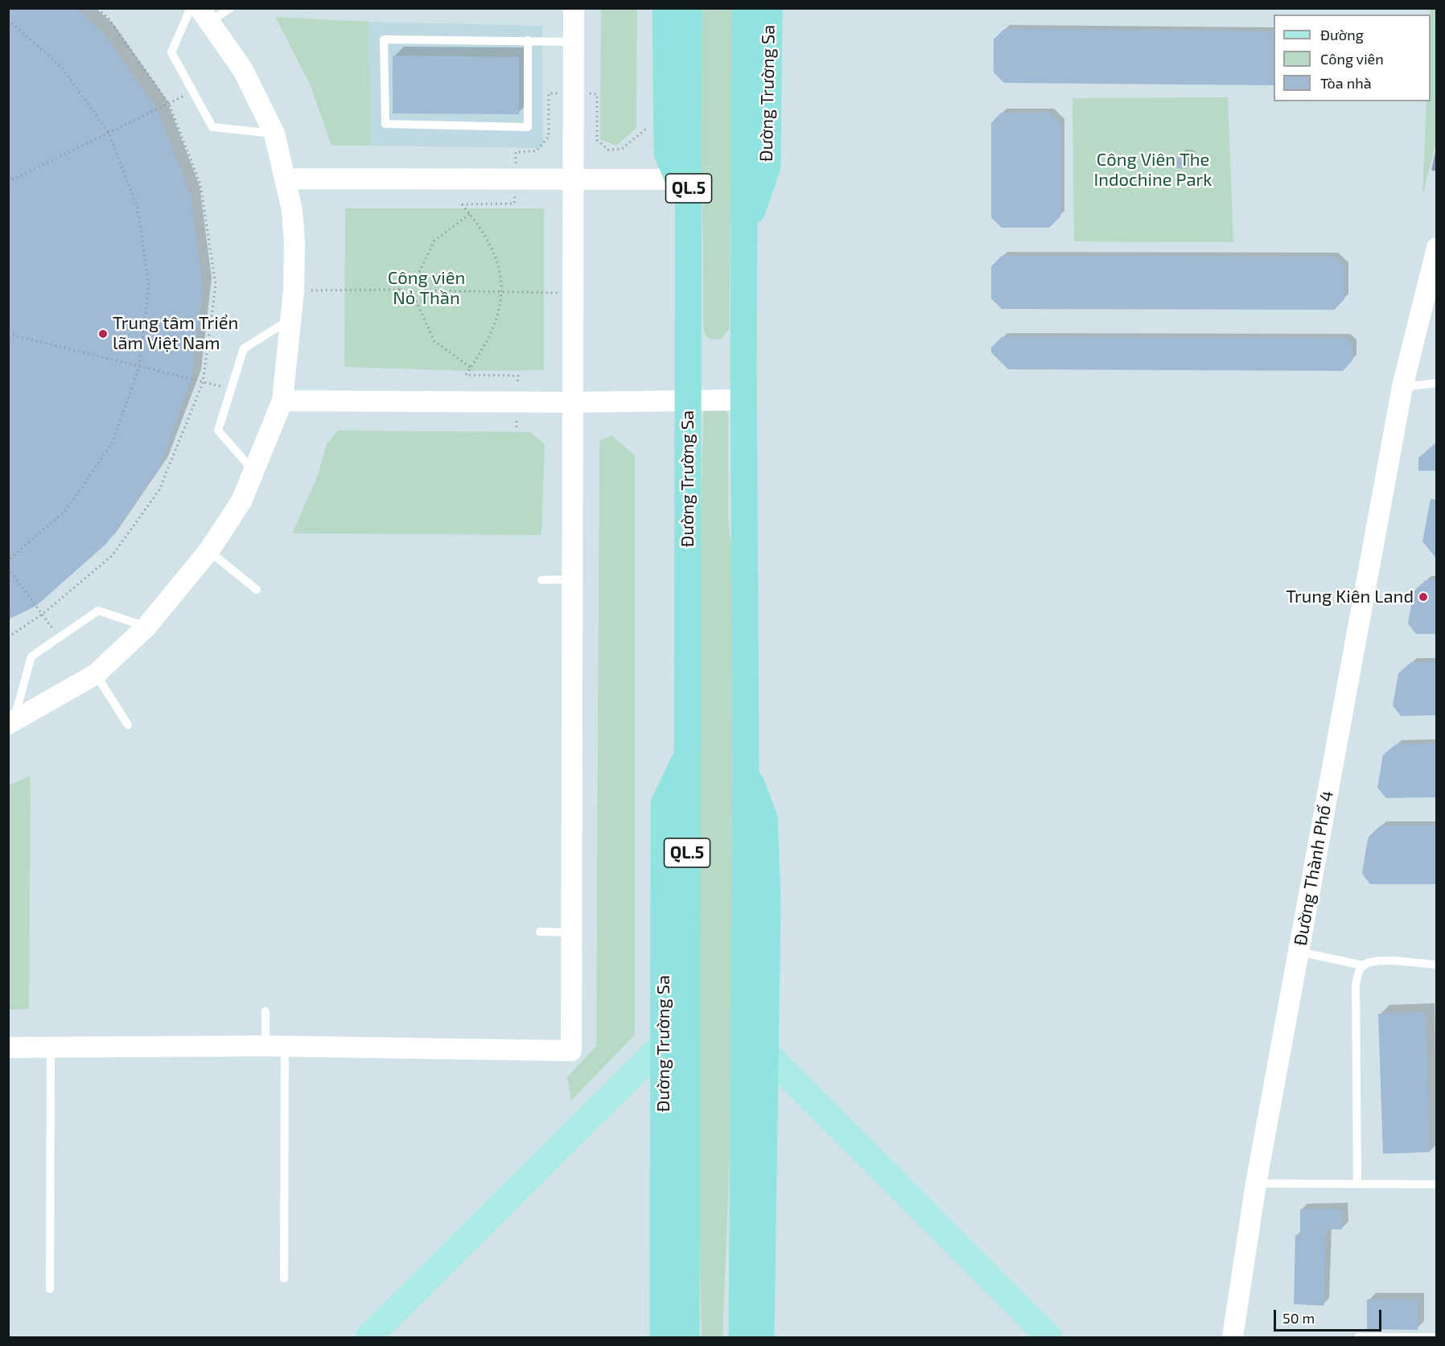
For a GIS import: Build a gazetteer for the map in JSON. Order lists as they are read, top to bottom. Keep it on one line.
{"streets":{"highway":["Đường Trường Sa","QL.5"],"street":["Đường Thành Phố 4"]},"parks":["Công Viên The Indochine Park","Công viên Nỏ Thần"],"places":["Trung tâm Triển lãm Việt Nam","Trung Kiên Land"],"legend":["Đường","Công viên","Tòa nhà"],"scale_bar":"50 m"}
